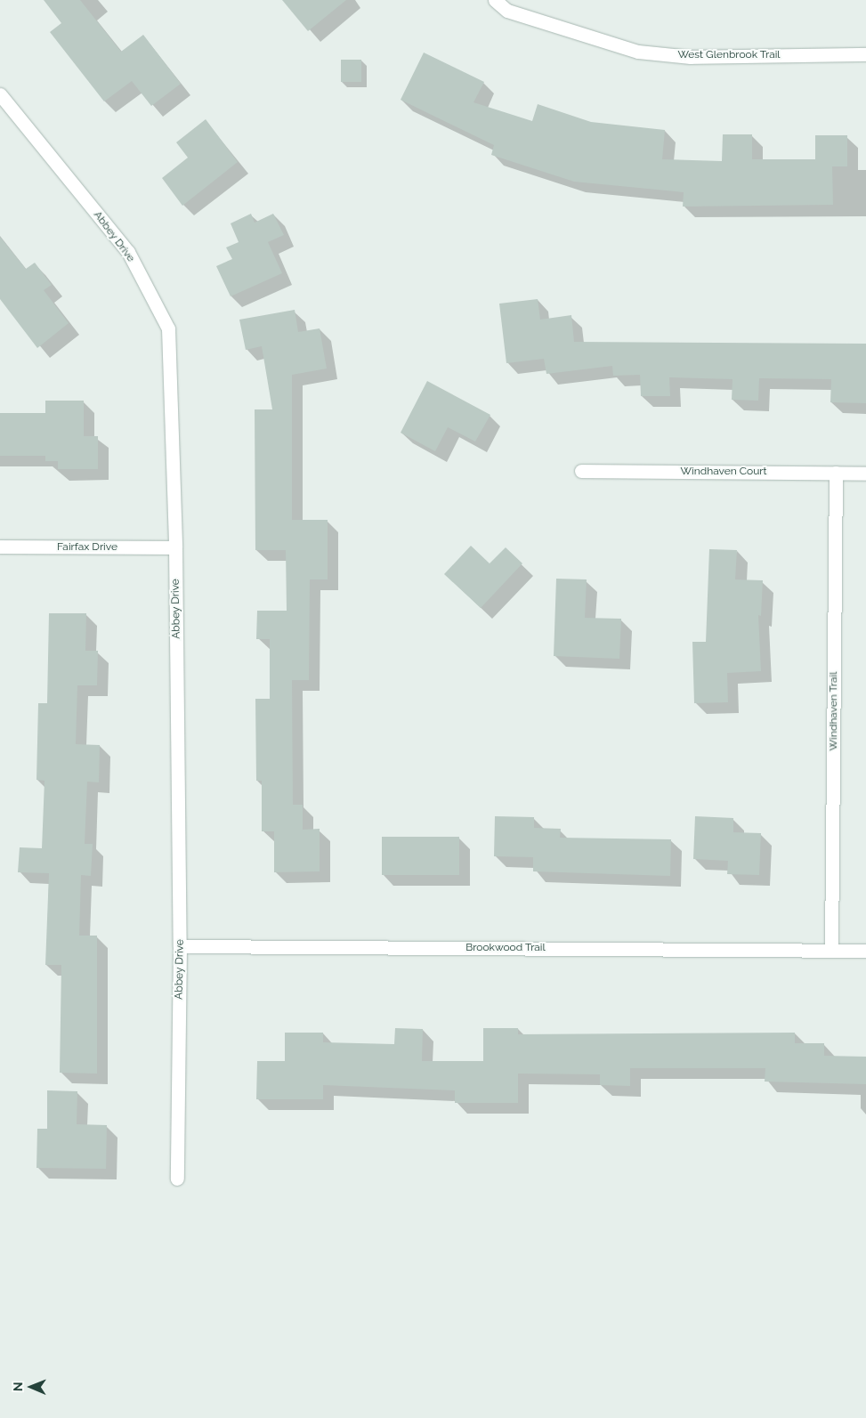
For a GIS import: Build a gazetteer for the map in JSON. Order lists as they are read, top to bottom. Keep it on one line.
{"streets":{"street":["West Glenbrook Trail","Abbey Drive","Windhaven Court","Fairfax Drive","Windhaven Trail","Brookwood Trail"]},"crossings":[["Abbey Drive","Fairfax Drive"],["Abbey Drive","Brookwood Trail"],["Windhaven Court","Windhaven Trail"],["Windhaven Trail","Brookwood Trail"]],"north":"left"}
